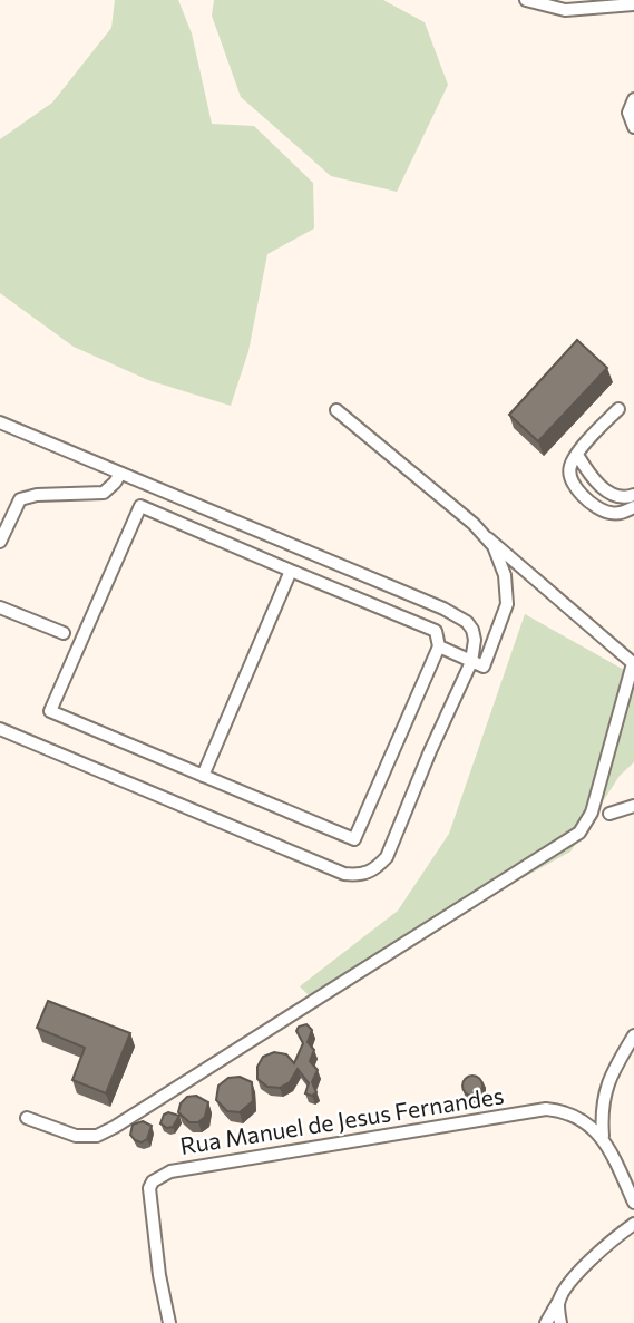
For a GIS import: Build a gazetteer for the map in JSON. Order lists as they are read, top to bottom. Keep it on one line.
{"streets":{"street":["Rua Manuel de Jesus Fernandes"]}}
